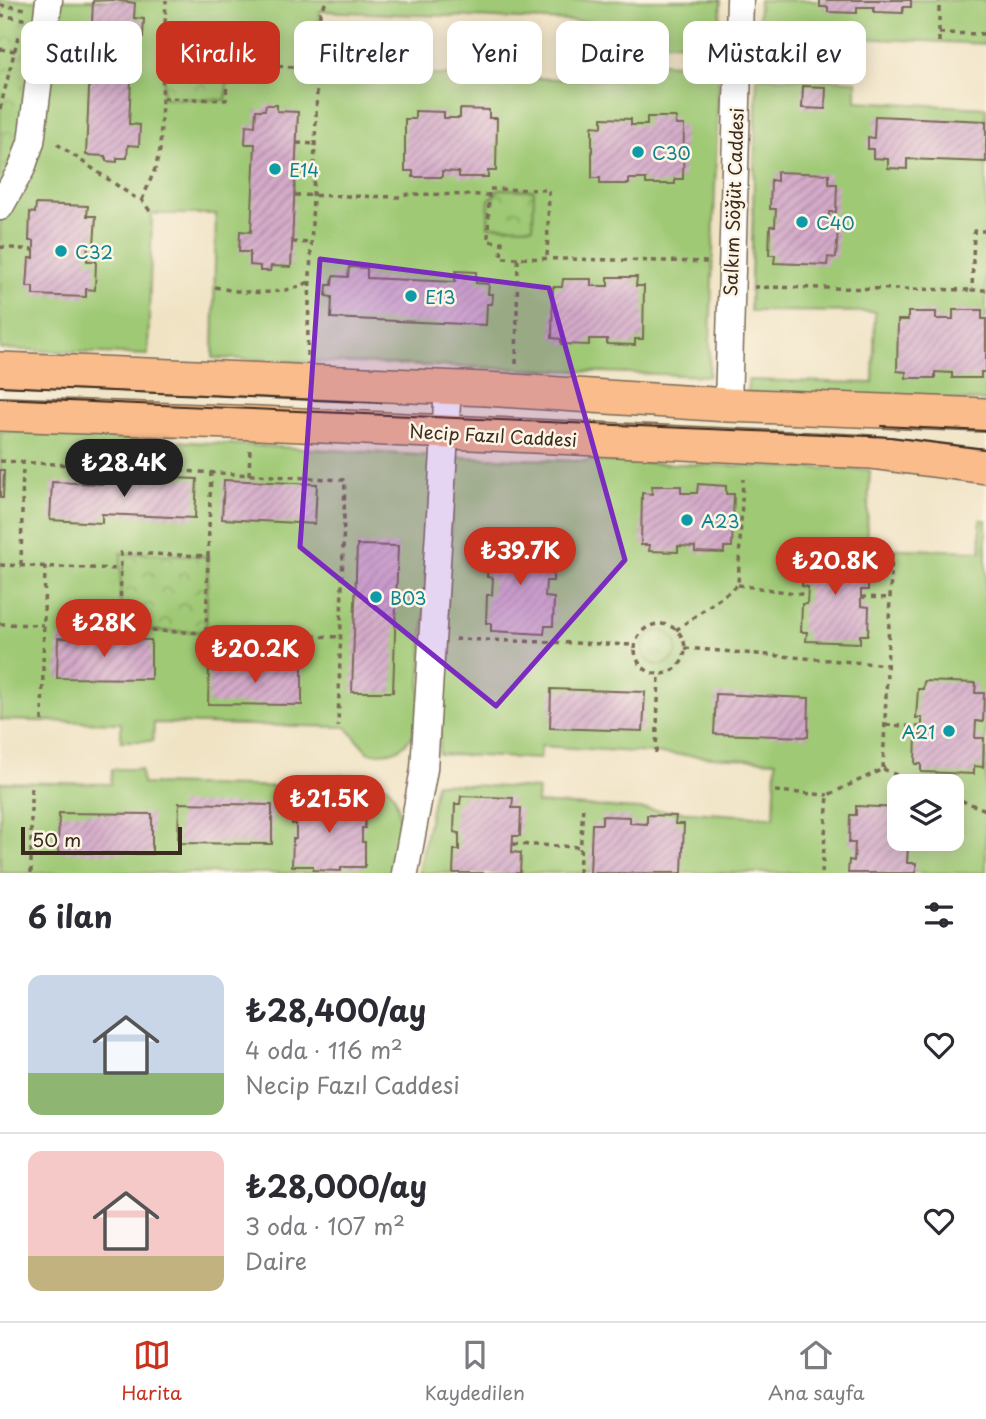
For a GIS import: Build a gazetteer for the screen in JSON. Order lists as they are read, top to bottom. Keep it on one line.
{"streets":{"main road":["Necip Fazıl Caddesi"],"street":["Salkım Söğüt Caddesi"]},"places":["C30","E14","C40","C32","E13","A23","B03","A21"],"scale_bar":"50 m","page":{"chip":["Satılık","Kiralık","Filtreler","Yeni","Daire","Müstakil ev"],"price":["₺28.4K","₺39.7K","₺20.8K","₺28K","₺20.2K","₺21.5K"],"scale":"50 m","heading":"6 ilan","list":[{"name":"₺28,400/ay","note":"4 oda · 116 m² · Necip Fazıl Caddesi"},{"name":"₺28,000/ay","note":"3 oda · 107 m² · Daire"}],"tabs":["Harita","Kaydedilen","Ana sayfa"]}}
